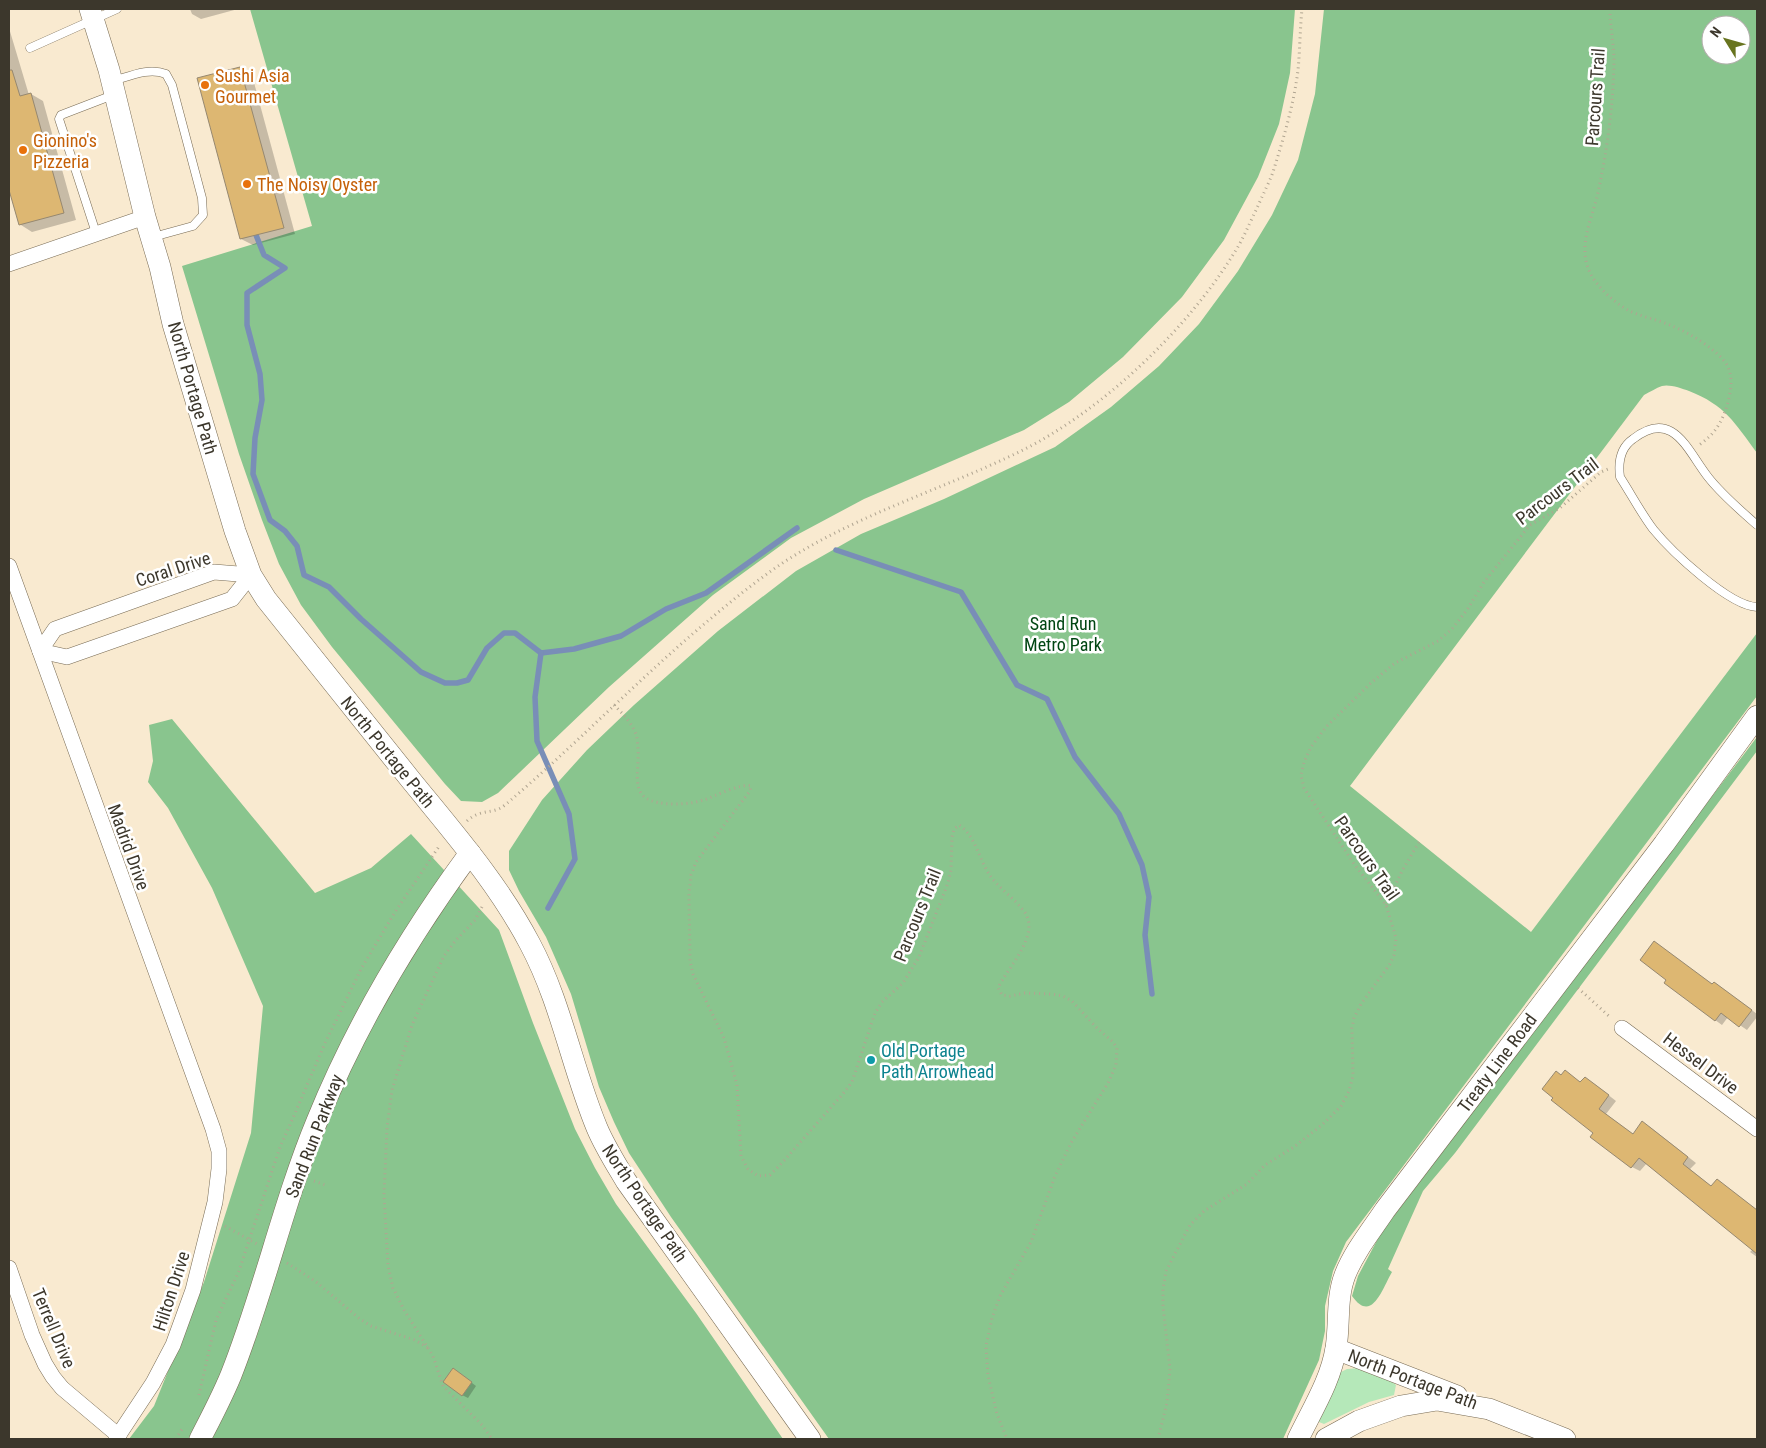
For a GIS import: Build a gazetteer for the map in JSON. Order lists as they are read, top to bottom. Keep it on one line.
{"streets":{"main road":["North Portage Path","Treaty Line Road","Sand Run Parkway"],"street":["Coral Drive","Madrid Drive","Hessel Drive","Hilton Drive","Terrell Drive"],"path":["Parcours Trail"]},"crossings":[["North Portage Path","Coral Drive"],["North Portage Path","Treaty Line Road"],["North Portage Path","Sand Run Parkway"],["Coral Drive","Madrid Drive"],["Madrid Drive","Hilton Drive"],["Hilton Drive","Terrell Drive"]],"parks":["Sand Run Metro Park"],"places":["Sushi Asia Gourmet","Gionino's Pizzeria","The Noisy Oyster","Old Portage Path Arrowhead"],"north":"top left"}
